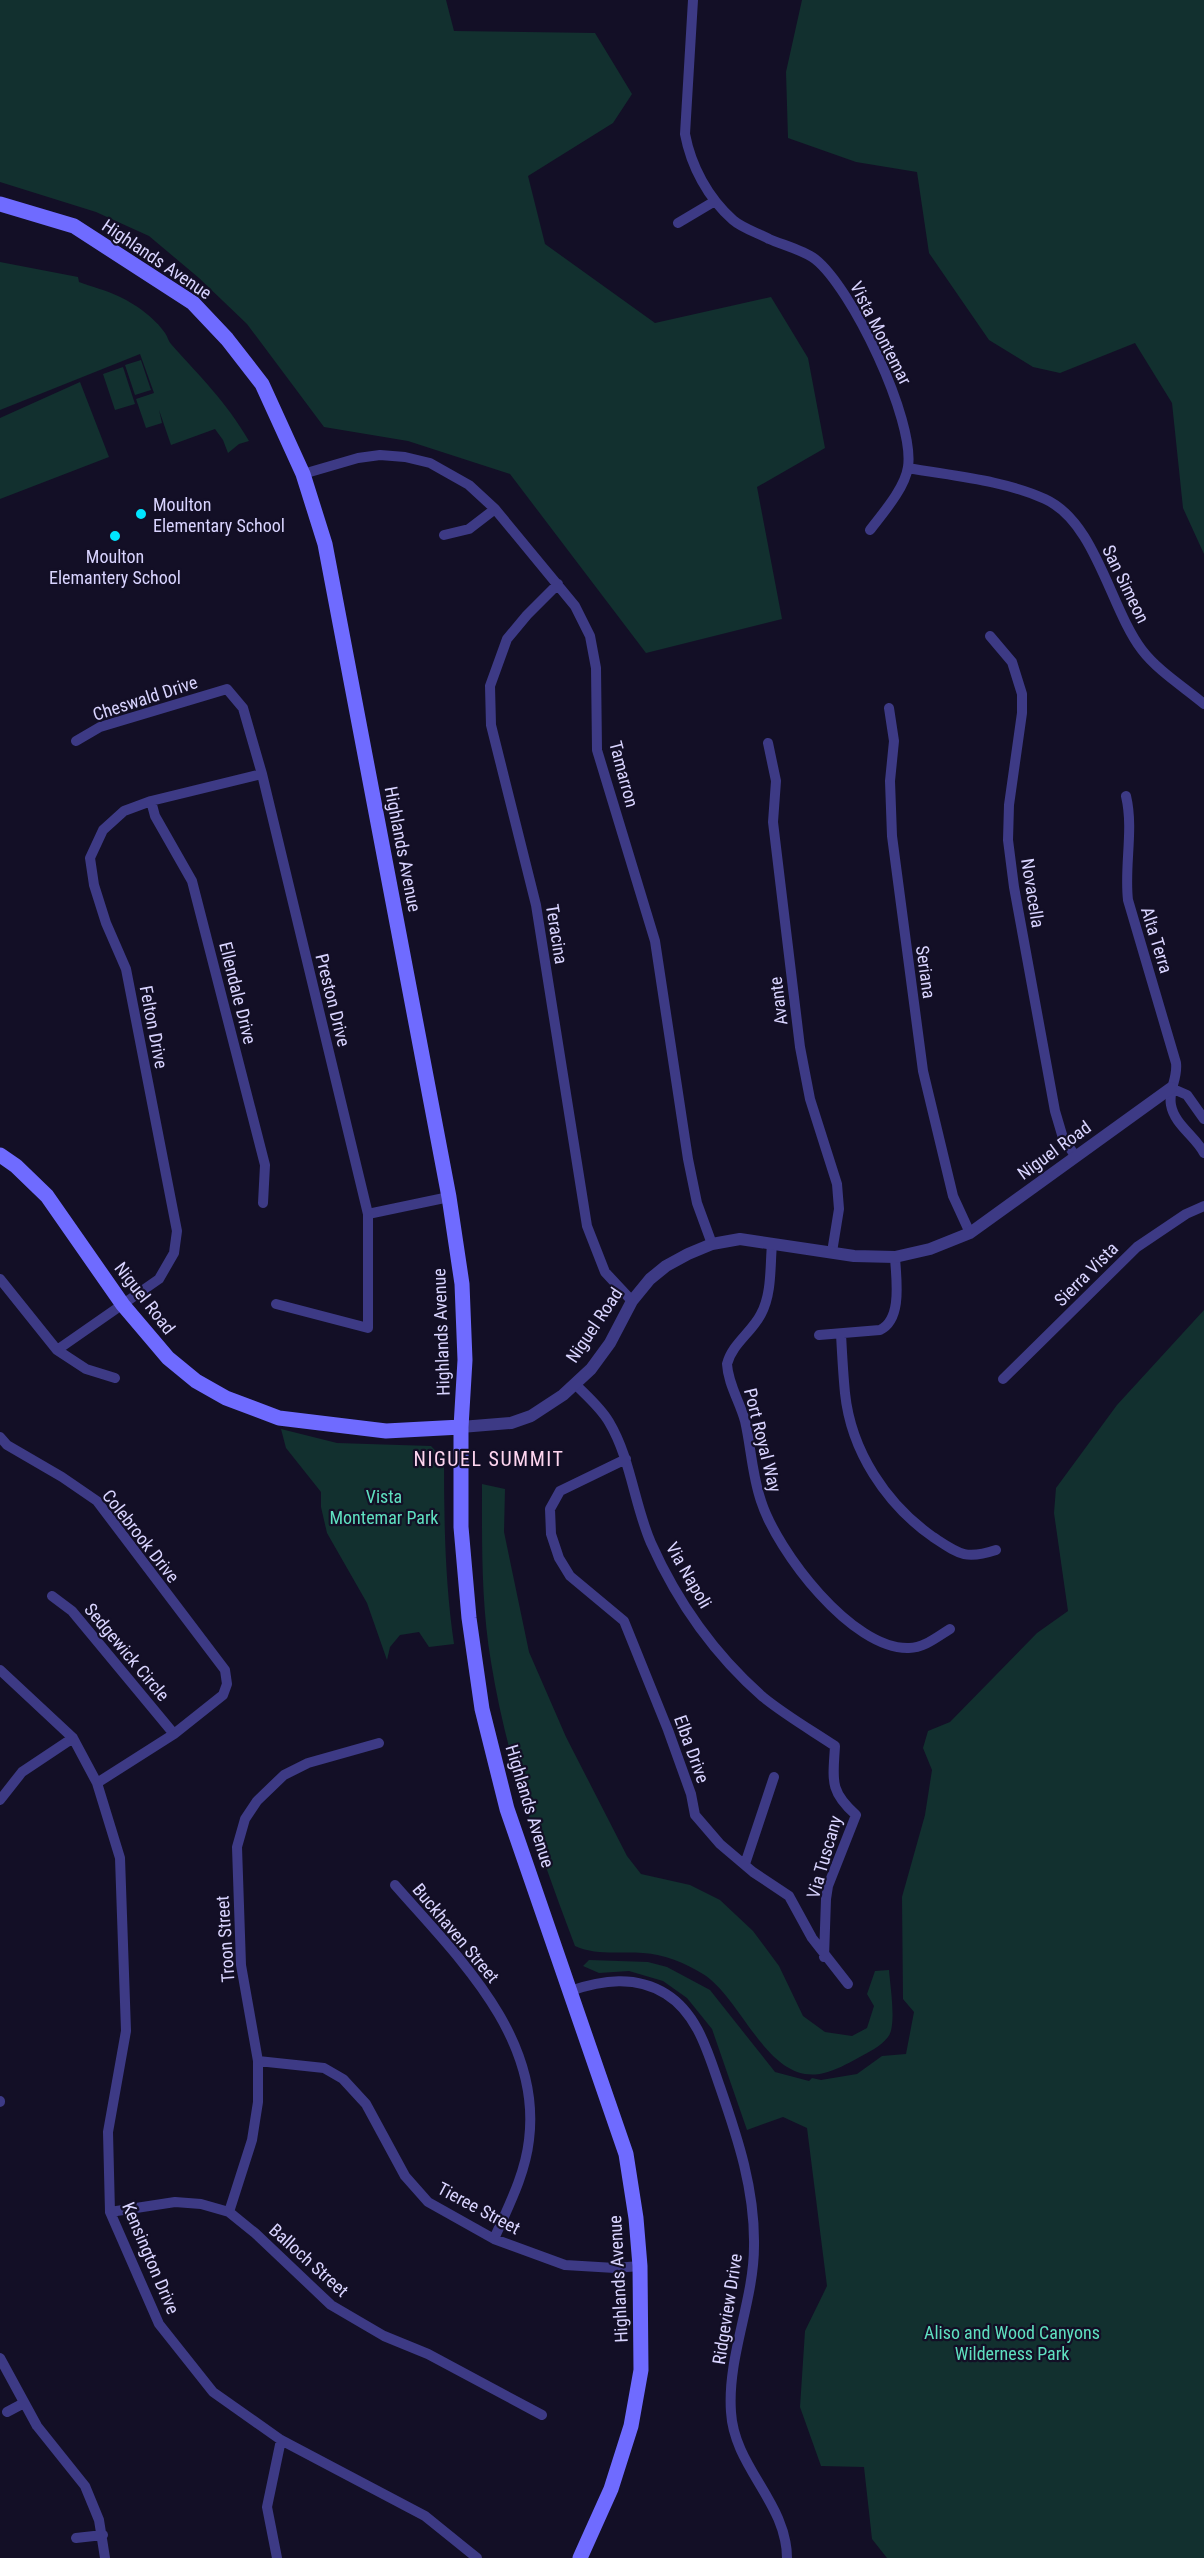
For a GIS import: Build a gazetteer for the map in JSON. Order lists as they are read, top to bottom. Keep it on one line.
{"streets":{"main road":["Highlands Avenue","Niguel Road"],"street":["Vista Montemar","San Simeon","Cheswald Drive","Tamarron","Novacella","Teracina","Alta Terra","Seriana","Ellendale Drive","Preston Drive","Avante","Felton Drive","Sierra Vista","Port Royal Way","Colebrook Drive","Via Napoli","Sedgewick Circle","Elba Drive","Via Tuscany","Buckhaven Street","Troon Street","Tieree Street","Kensington Drive","Balloch Street","Ridgeview Drive"]},"crossings":[["Highlands Avenue","Tamarron"],["Highlands Avenue","Niguel Road"],["Highlands Avenue","Tieree Street"],["Highlands Avenue","Ridgeview Drive"],["Vista Montemar","San Simeon"],["Cheswald Drive","Preston Drive"],["Tamarron","Teracina"],["Tamarron","Niguel Road"],["Novacella","Niguel Road"],["Teracina","Niguel Road"],["Alta Terra","Niguel Road"],["Seriana","Niguel Road"],["Ellendale Drive","Felton Drive"],["Preston Drive","Felton Drive"],["Avante","Niguel Road"],["Felton Drive","Niguel Road"],["Niguel Road","Port Royal Way"],["Niguel Road","Via Napoli"],["Colebrook Drive","Sedgewick Circle"],["Via Napoli","Elba Drive"],["Via Napoli","Via Tuscany"],["Elba Drive","Via Tuscany"],["Buckhaven Street","Tieree Street"],["Troon Street","Tieree Street"],["Troon Street","Balloch Street"],["Kensington Drive","Balloch Street"]],"districts":["NIGUEL SUMMIT"],"parks":["Vista Montemar Park","Aliso and Wood Canyons Wilderness Park"],"places":["Moulton Elementary School","Moulton Elemantery School"]}
